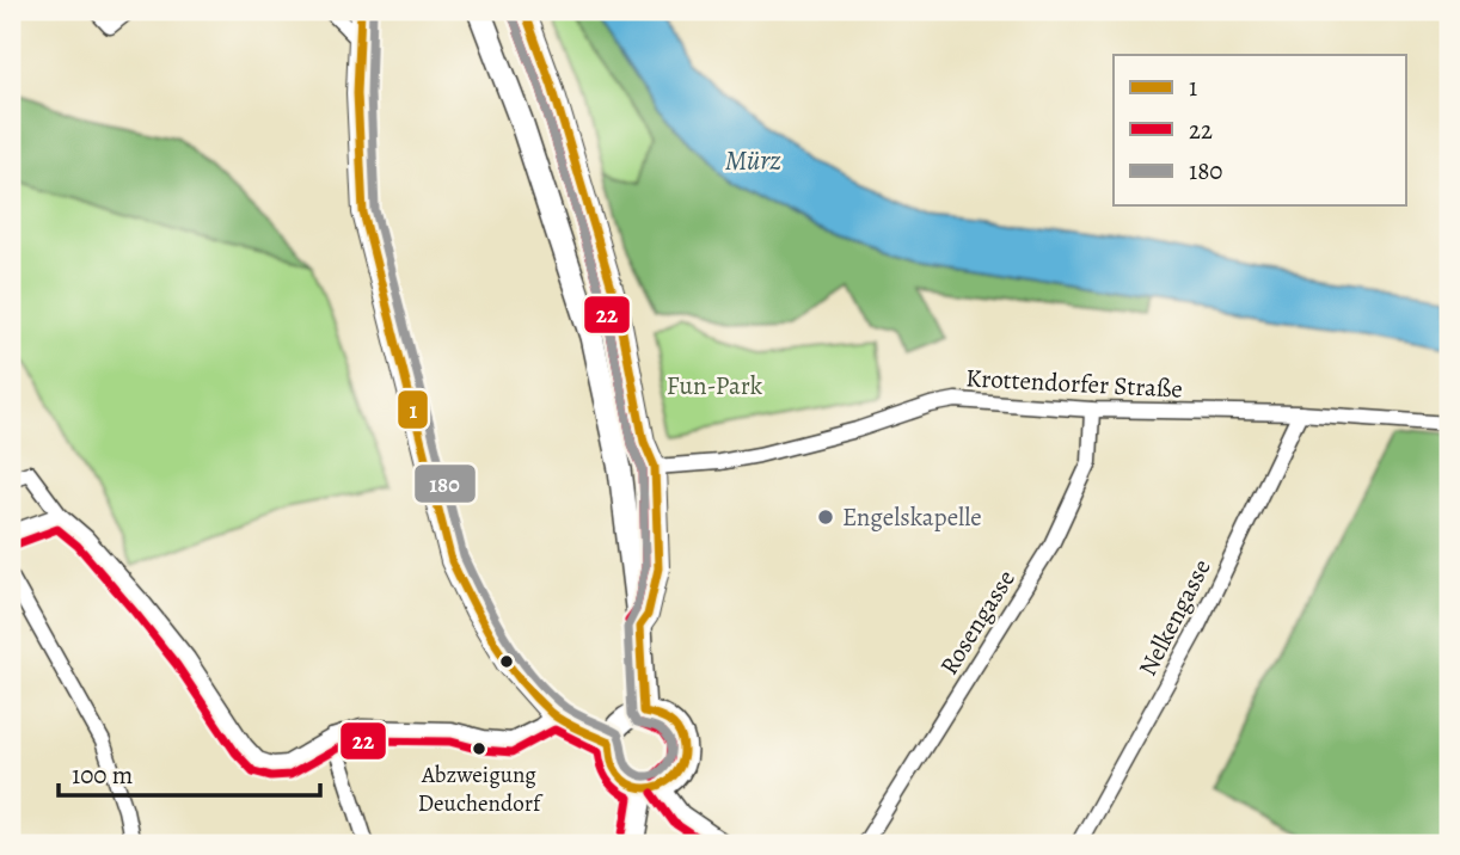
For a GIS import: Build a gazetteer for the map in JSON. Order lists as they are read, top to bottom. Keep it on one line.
{"streets":{"street":["Krottendorfer Straße","Nelkengasse","Rosengasse"]},"crossings":[["Krottendorfer Straße","Nelkengasse"],["Krottendorfer Straße","Rosengasse"]],"water":["Mürz"],"parks":["Fun-Park"],"places":["Engelskapelle","Abzweigung Deuchendorf"],"lines":["transit line 1","transit line 180","transit line 22"],"legend":["1","22","180"],"scale_bar":"100 m"}
